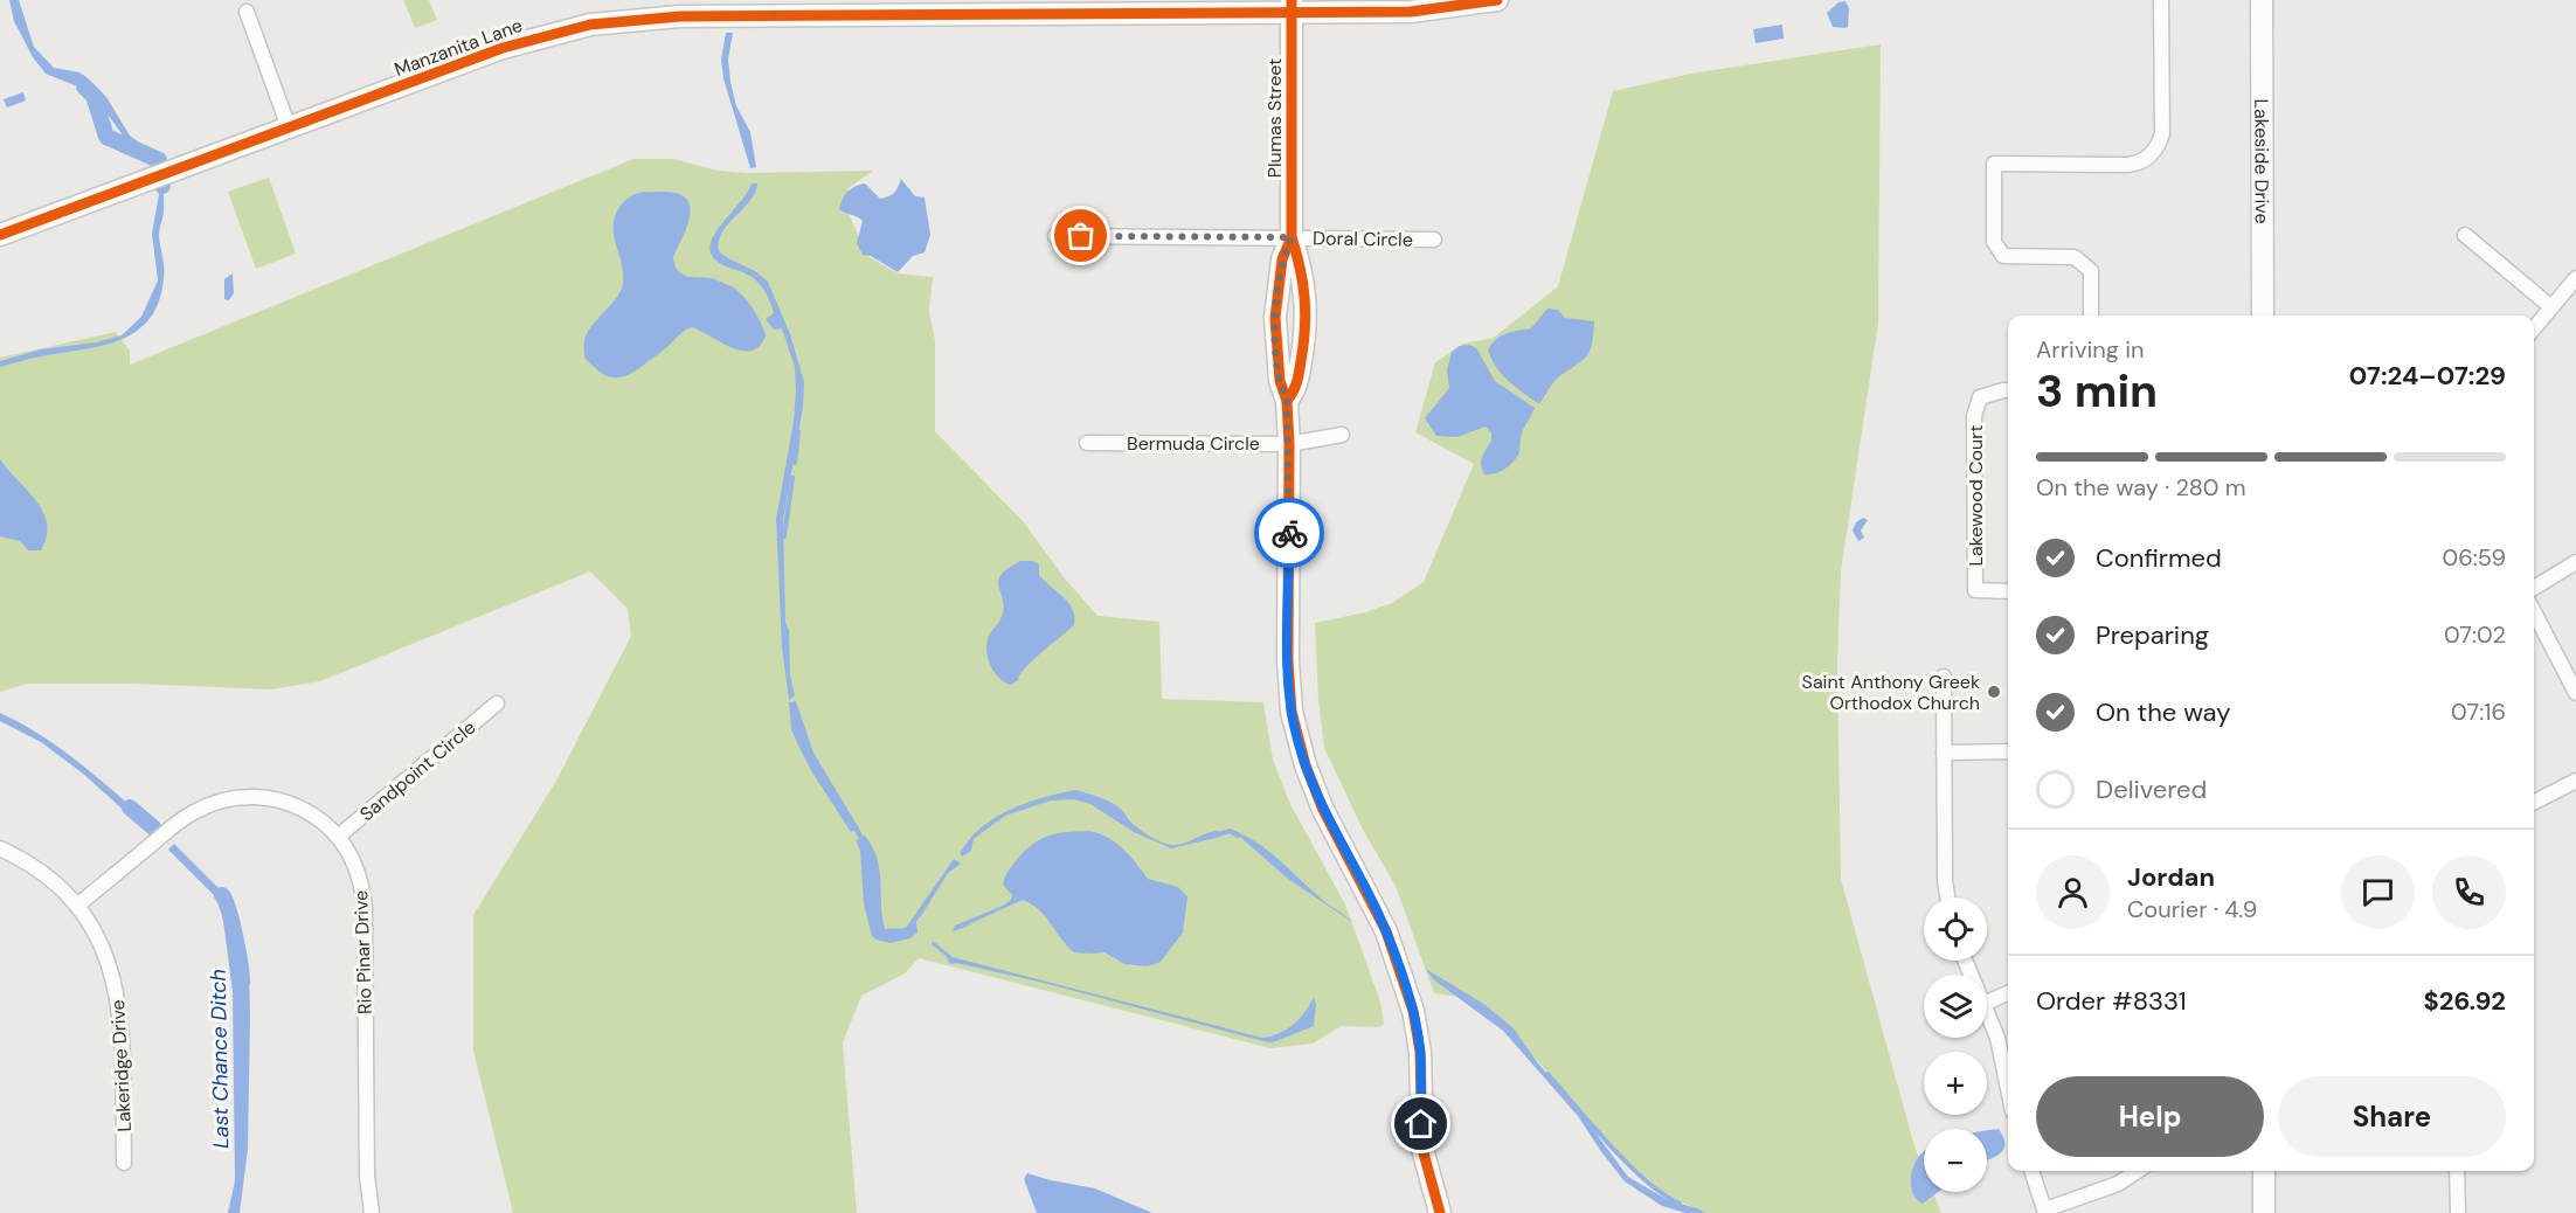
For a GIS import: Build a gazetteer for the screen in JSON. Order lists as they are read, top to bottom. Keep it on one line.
{"streets":{"street":["Manzanita Lane","Plumas Street","Lakeside Drive","Doral Circle","Bermuda Circle","Lakewood Court","Sandpoint Circle","Rio Pinar Drive","Lakeridge Drive"]},"crossings":[["Manzanita Lane","Plumas Street"],["Plumas Street","Doral Circle"],["Plumas Street","Bermuda Circle"],["Sandpoint Circle","Rio Pinar Drive"],["Rio Pinar Drive","Lakeridge Drive"]],"water":["Last Chance Ditch"],"places":["Saint Anthony Greek Orthodox Church"],"page":{"heading":["3 min","Arriving in","07:24–07:29"],"panel":["Jordan","Courier · 4.9","Order #8331","$26.92"],"bar":"On the way · 280 m","list":[["Confirmed","06:59"],["Preparing","07:02"],["On the way","07:16"],"Delivered"],"map_buttons":["+","−"],"buttons":["Help","Share"]}}
